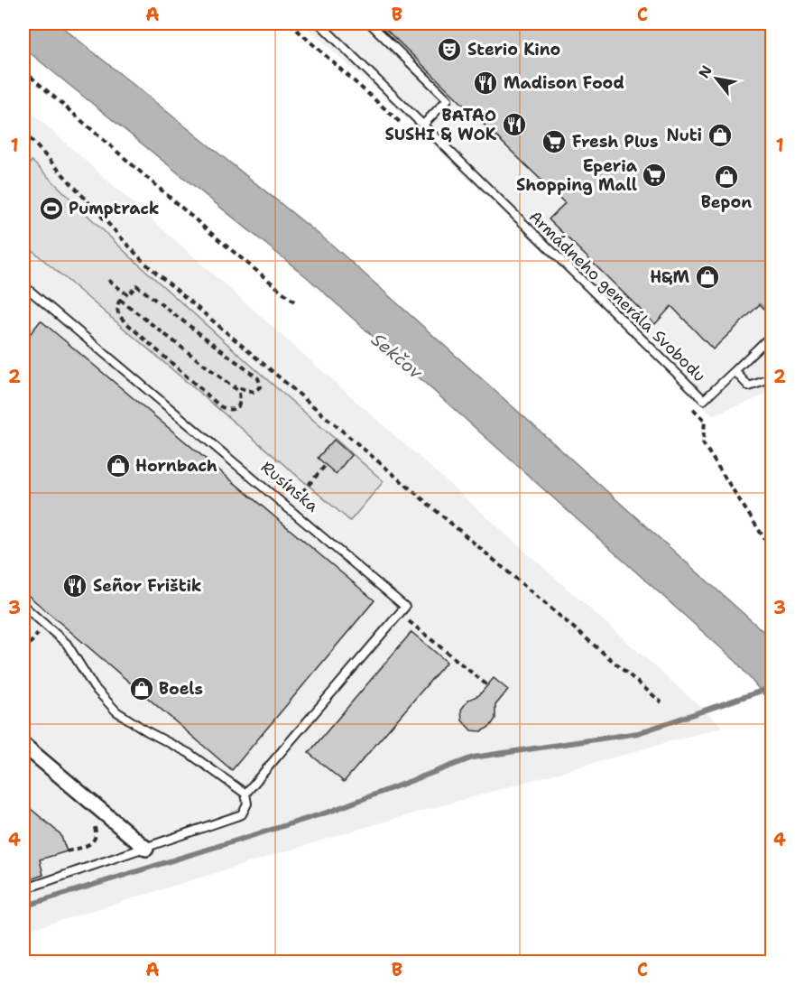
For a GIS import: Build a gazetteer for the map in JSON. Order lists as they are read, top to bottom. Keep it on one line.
{"streets":{"lane":["Armádneho generála Svobodu","Rusínska"]},"water":["Sekčov"],"places":{"theatre":["Sterio Kino"],"restaurant":["Madison Food","BATAO SUSHI & WOK","Señor Frištik"],"shop":["Nuti","Bepon","H&M","Hornbach","Boels"],"supermarket":["Fresh Plus","Eperia Shopping Mall"],"sports":["Pumptrack"]},"north":"top left","grid":{"columns":["A","B","C"],"rows":["1","2","3","4"]}}
